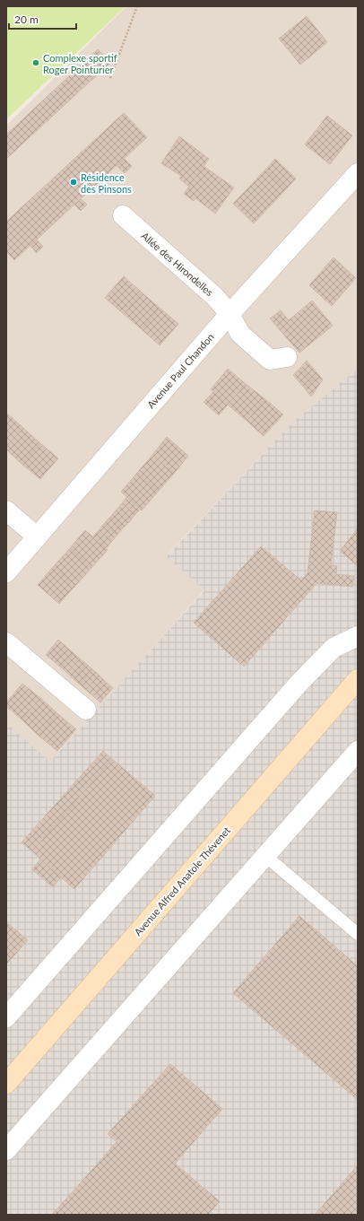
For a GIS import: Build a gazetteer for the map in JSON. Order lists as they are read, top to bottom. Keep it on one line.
{"streets":{"main road":["Avenue Alfred Anatole Thévenet"],"street":["Allée des Hirondelles","Avenue Paul Chandon"]},"crossings":[["Allée des Hirondelles","Avenue Paul Chandon"]],"places":["Complexe sportif Roger Pointurier","Résidence des Pinsons"],"scale_bar":"20 m"}
